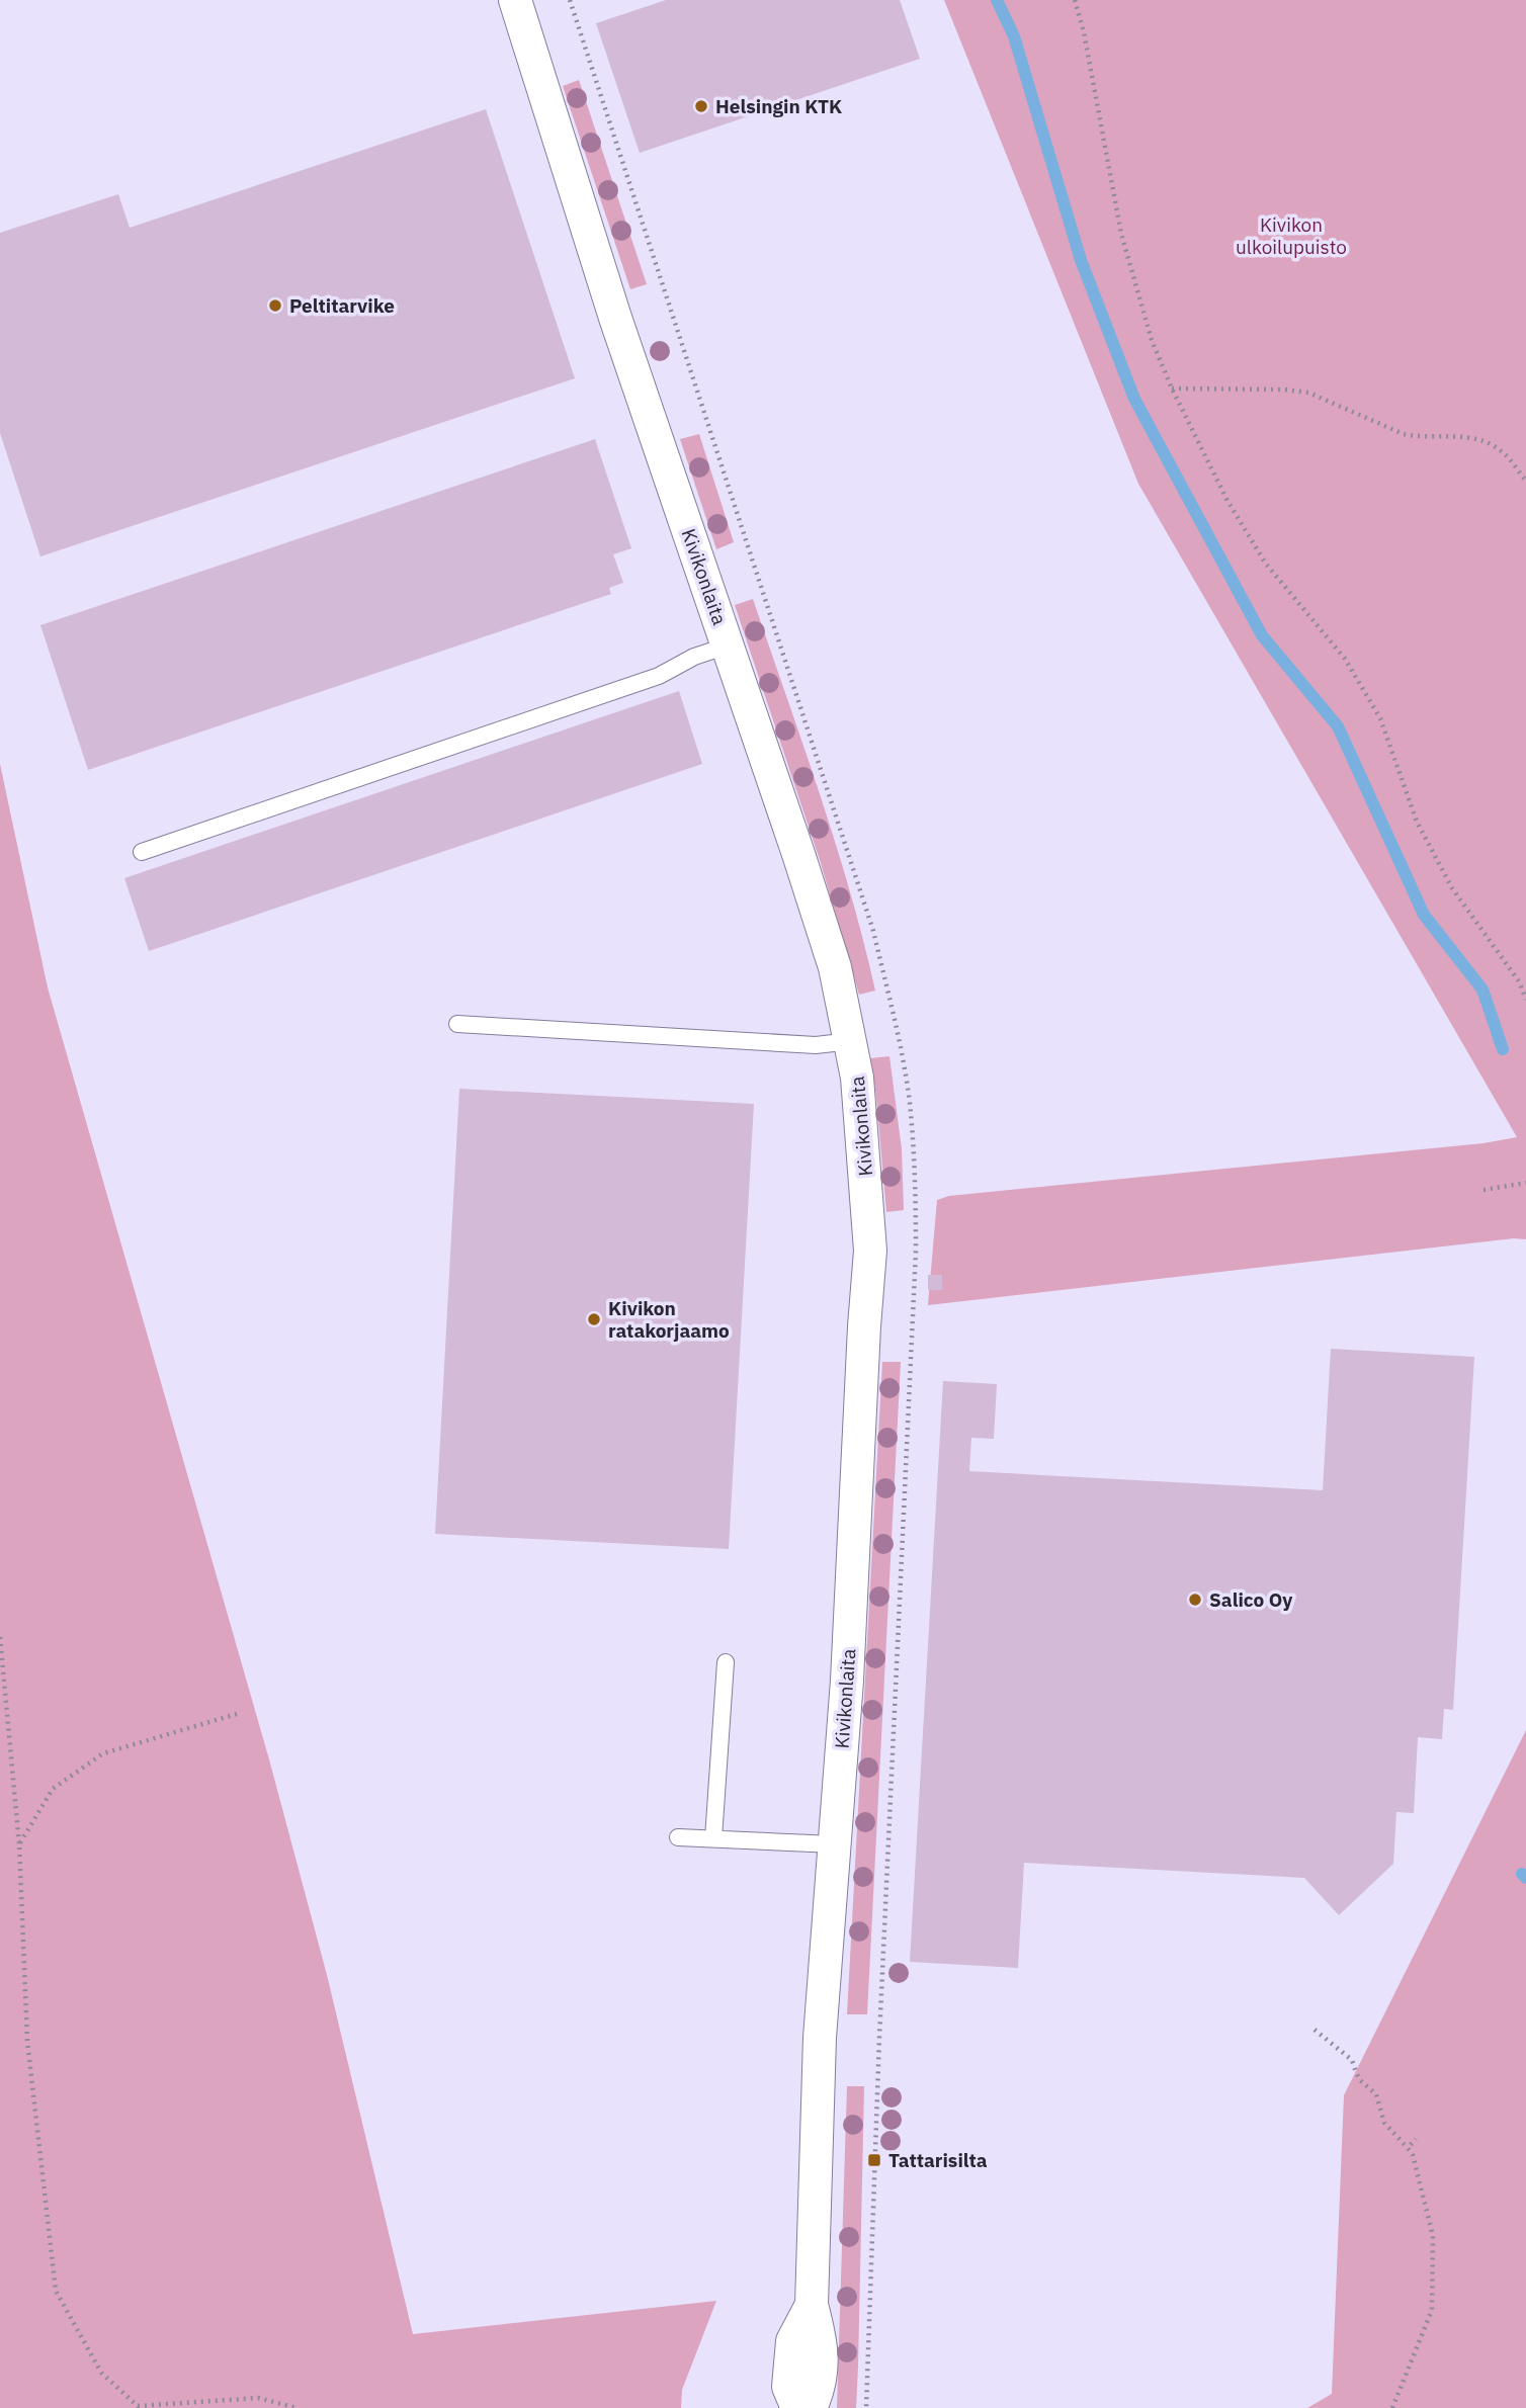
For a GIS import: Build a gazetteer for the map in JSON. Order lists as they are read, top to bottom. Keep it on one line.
{"streets":{"street":["Kivikonlaita"]},"parks":["Kivikon ulkoilupuisto"],"places":{"other":["Helsingin KTK","Peltitarvike","Kivikon ratakorjaamo","Salico Oy"],"transit":["Tattarisilta"]}}
